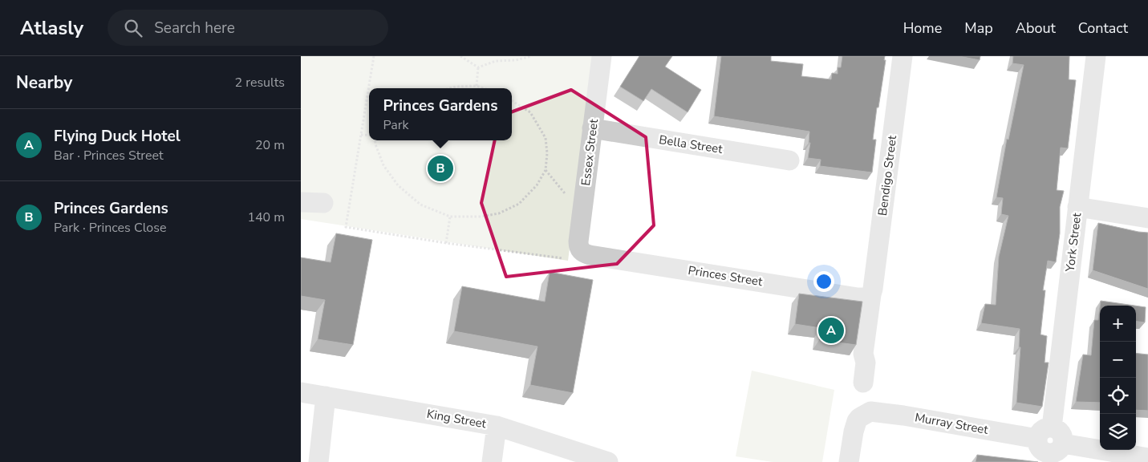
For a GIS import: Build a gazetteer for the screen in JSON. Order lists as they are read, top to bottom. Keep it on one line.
{"streets":{"street":["Bella Street","Essex Street","Bendigo Street","York Street","Princes Street","King Street","Murray Street"]},"crossings":[["Bella Street","Essex Street"],["Essex Street","Princes Street"],["Bendigo Street","Princes Street"],["York Street","Murray Street"]],"page":{"header":"Atlasly","search":"Search here","nav":["Home","Map","About","Contact"],"heading":["Nearby","2 results"],"popup":["Princes Gardens","Park"],"list":[{"mark":"A","name":"Flying Duck Hotel","note":"Bar · Princes Street","value":"20 m"},{"mark":"B","name":"Princes Gardens","note":"Park · Princes Close","value":"140 m"}],"pins":["B","A"],"map_buttons":["+","−"]}}
